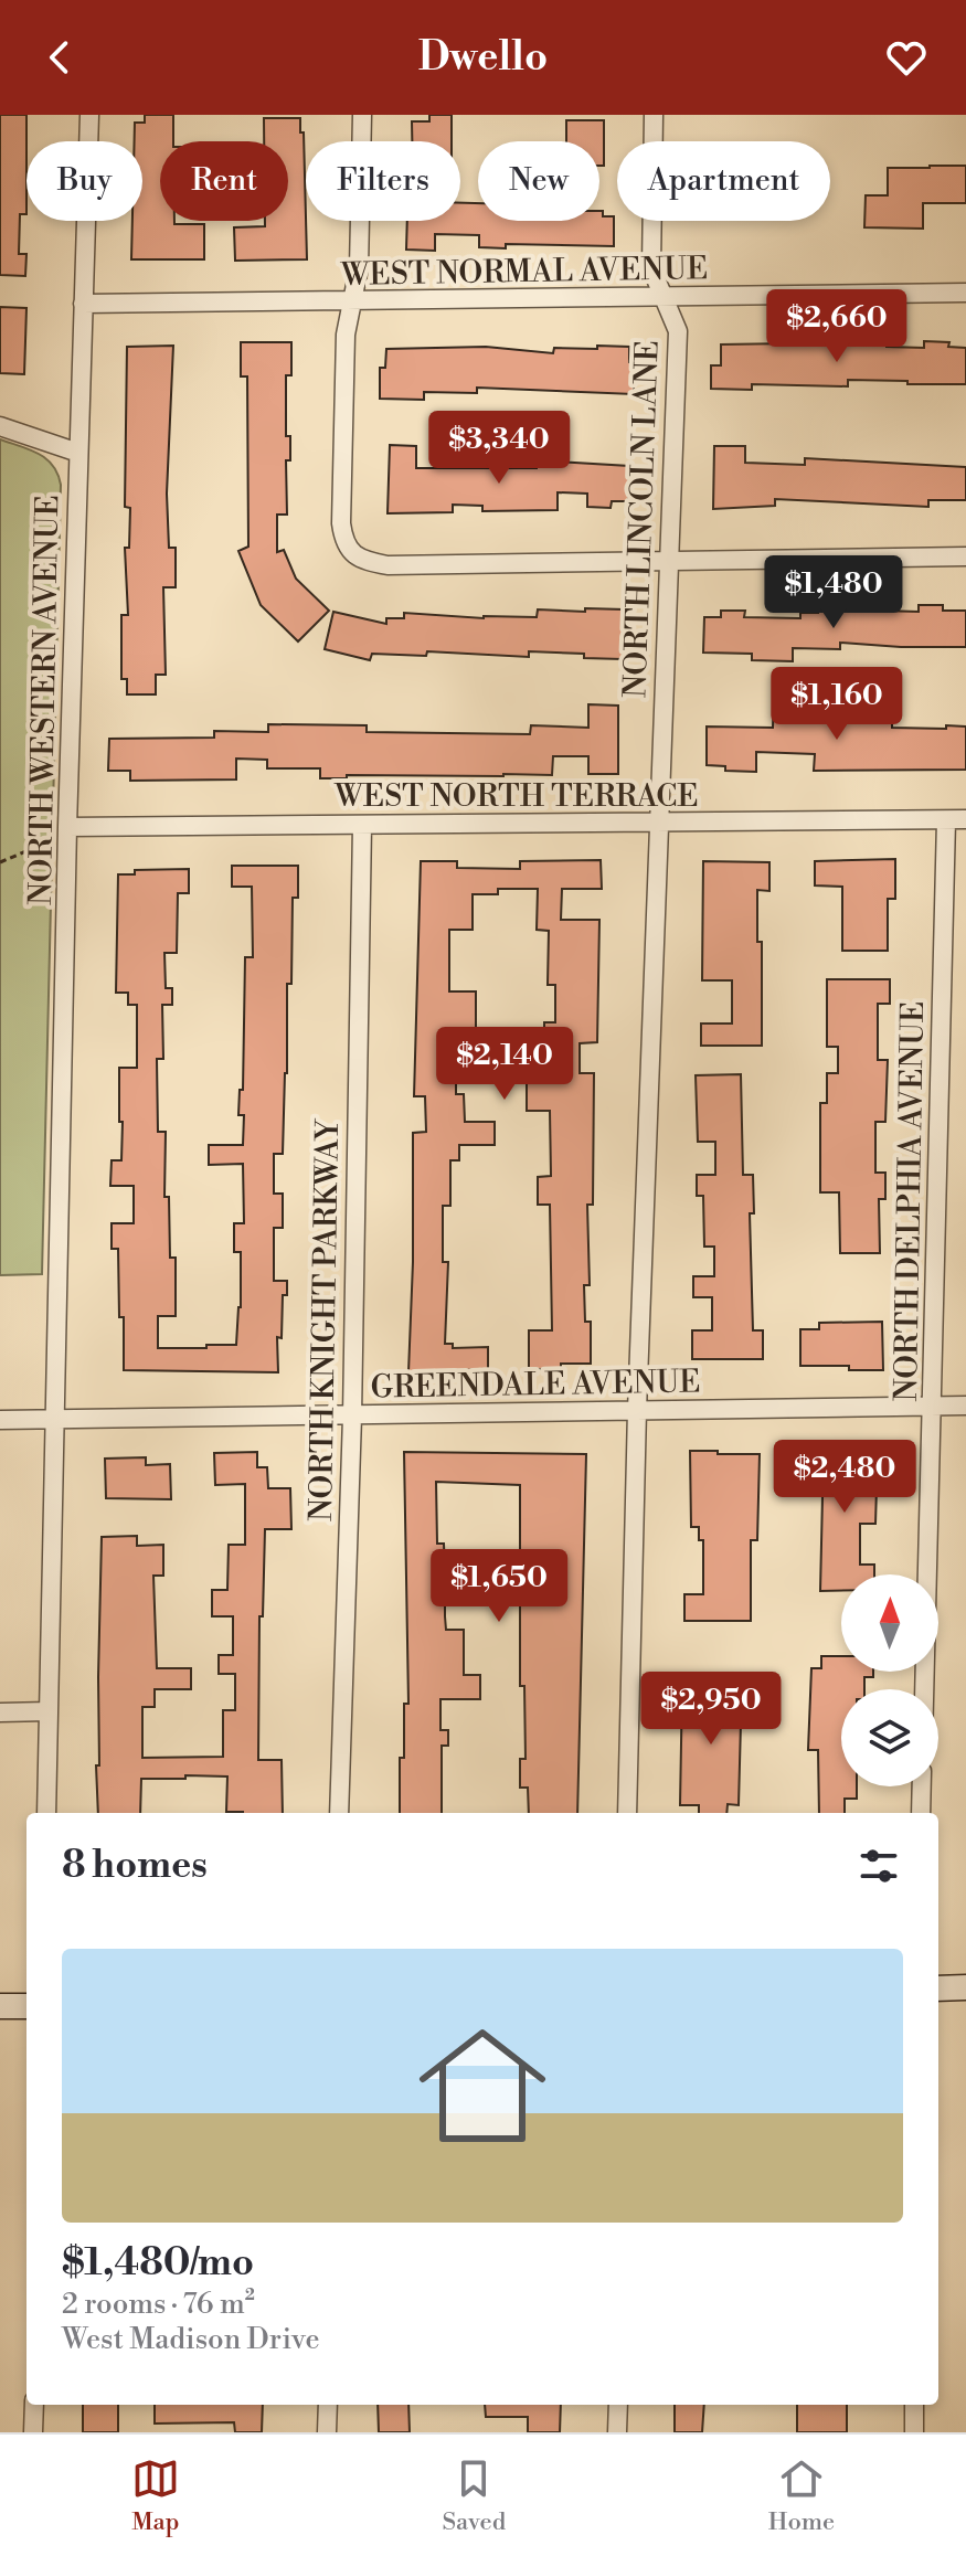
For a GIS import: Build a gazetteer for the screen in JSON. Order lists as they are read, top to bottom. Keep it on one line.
{"streets":{"street":["WEST NORMAL AVENUE","NORTH LINCOLN LANE","NORTH WESTERN AVENUE","WEST NORTH TERRACE","NORTH DELPHIA AVENUE","NORTH KNIGHT PARKWAY","GREENDALE AVENUE"]},"crossings":[["WEST NORMAL AVENUE","NORTH LINCOLN LANE"],["WEST NORMAL AVENUE","NORTH WESTERN AVENUE"],["NORTH LINCOLN LANE","WEST NORTH TERRACE"],["NORTH LINCOLN LANE","GREENDALE AVENUE"],["NORTH WESTERN AVENUE","WEST NORTH TERRACE"],["NORTH WESTERN AVENUE","GREENDALE AVENUE"],["WEST NORTH TERRACE","NORTH DELPHIA AVENUE"],["WEST NORTH TERRACE","NORTH KNIGHT PARKWAY"],["NORTH DELPHIA AVENUE","GREENDALE AVENUE"],["NORTH KNIGHT PARKWAY","GREENDALE AVENUE"]],"north":"top","page":{"header":"Dwello","chip":["Buy","Rent","Filters","New","Apartment"],"price":["$2,660","$3,340","$1,480","$1,160","$2,140","$2,480","$1,650","$2,950"],"heading":"8 homes","list":[{"name":"$1,480/mo","note":"2 rooms · 76 m² · West Madison Drive"}],"tabs":["Map","Saved","Home"]}}
